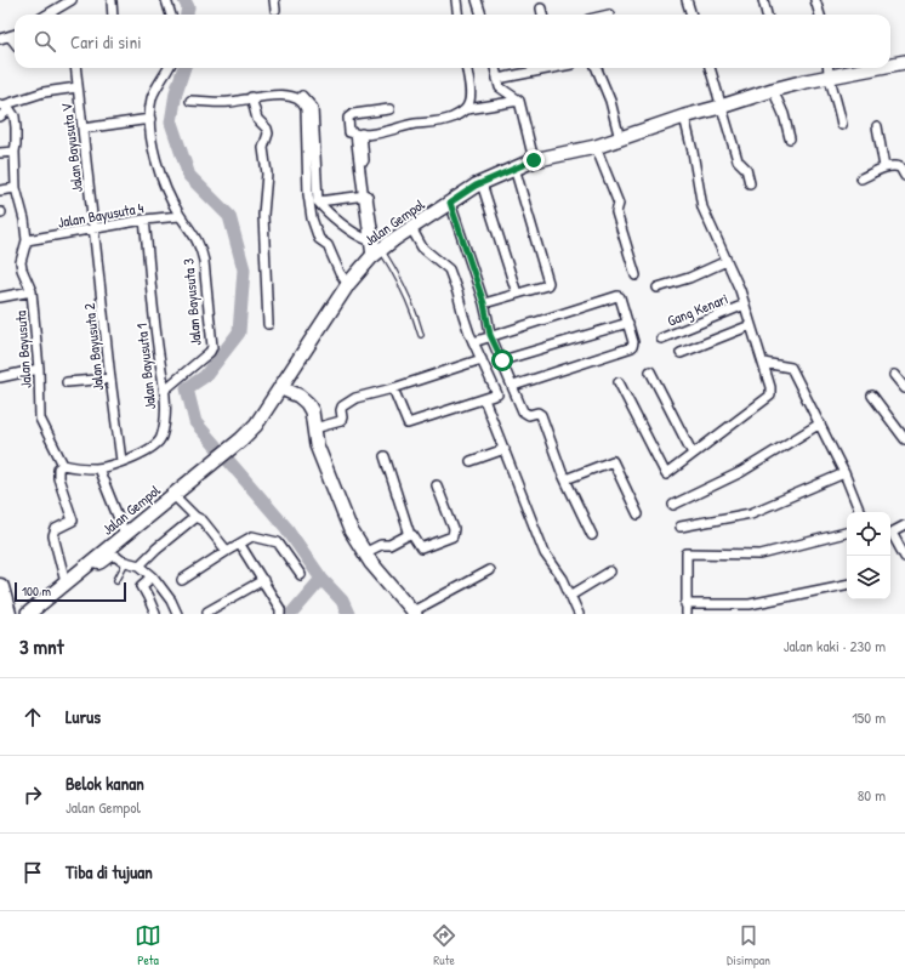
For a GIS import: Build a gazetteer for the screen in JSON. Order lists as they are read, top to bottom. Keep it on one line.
{"streets":{"main road":["Jalan Gempol"],"street":["Jalan Bayusuta V","Jalan Bayusuta 4","Jalan Bayusuta 3","Gang Kenari","Jalan Bayusuta 2","Jalan Bayusuta","Jalan Bayusuta 1"]},"crossings":[["Jalan Bayusuta V","Jalan Bayusuta 4"],["Jalan Bayusuta V","Jalan Bayusuta 2"],["Jalan Bayusuta 4","Jalan Bayusuta 3"],["Jalan Bayusuta 4","Jalan Bayusuta 2"],["Jalan Bayusuta 4","Jalan Bayusuta"],["Jalan Bayusuta 4","Jalan Bayusuta 1"],["Jalan Bayusuta 3","Jalan Bayusuta 1"],["Jalan Bayusuta 2","Jalan Bayusuta 1"]],"scale_bar":"100 m","page":{"search":"Cari di sini","scale":"100 m","heading":["3 mnt","Jalan kaki · 230 m"],"list":[["Lurus","150 m"],["Belok kanan","Jalan Gempol","80 m"],"Tiba di tujuan"],"nav":["Peta","Rute","Disimpan"]}}
